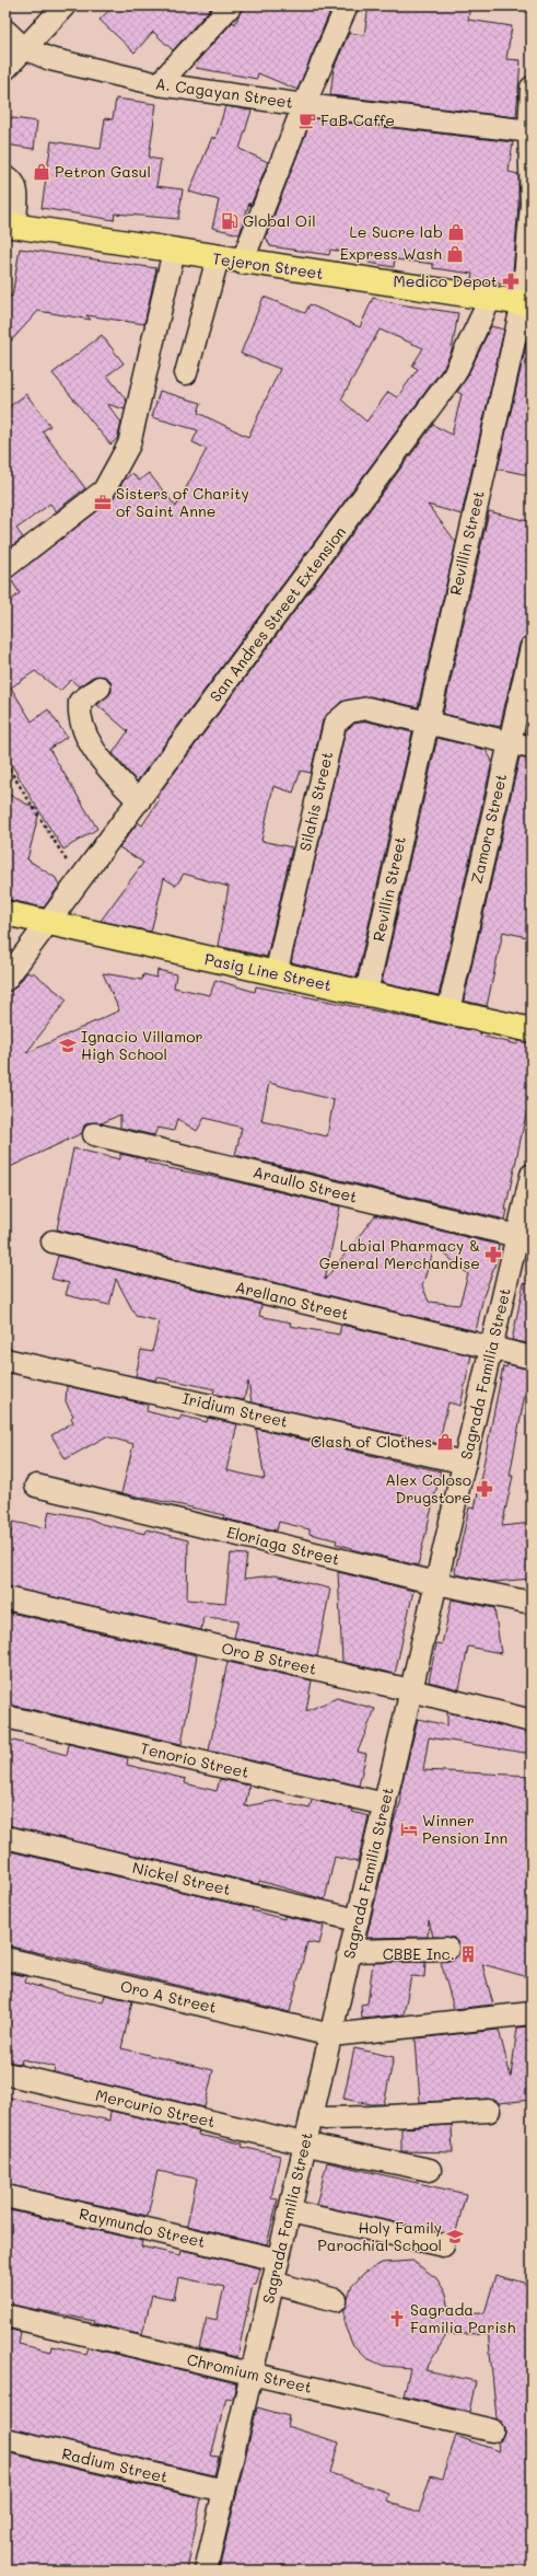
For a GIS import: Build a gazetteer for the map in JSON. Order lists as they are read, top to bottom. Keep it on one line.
{"streets":{"main road":["Tejeron Street","Pasig Line Street"],"street":["A. Cagayan Street","Revillin Street","San Andres Street Extension","Silahis Street","Zamora Street","Araullo Street","Arellano Street","Sagrada Familia Street","Iridium Street","Eloriaga Street","Oro B Street","Tenorio Street","Nickel Street","Oro A Street","Mercurio Street","Raymundo Street","Chromium Street","Radium Street"]},"crossings":[["A. Cagayan Street","Revillin Street"],["Tejeron Street","Revillin Street"],["Tejeron Street","San Andres Street Extension"],["Revillin Street","Silahis Street"],["Revillin Street","Pasig Line Street"],["San Andres Street Extension","Pasig Line Street"],["Silahis Street","Zamora Street"],["Silahis Street","Pasig Line Street"],["Zamora Street","Pasig Line Street"],["Araullo Street","Sagrada Familia Street"],["Arellano Street","Sagrada Familia Street"],["Sagrada Familia Street","Iridium Street"],["Sagrada Familia Street","Eloriaga Street"],["Sagrada Familia Street","Oro B Street"],["Sagrada Familia Street","Tenorio Street"],["Sagrada Familia Street","Nickel Street"],["Sagrada Familia Street","Oro A Street"],["Sagrada Familia Street","Mercurio Street"],["Sagrada Familia Street","Raymundo Street"],["Sagrada Familia Street","Chromium Street"],["Sagrada Familia Street","Radium Street"]],"places":{"cafe":["FaB Caffe"],"shop":["Petron Gasul","Le Sucre lab","Express Wash","Clash of Clothes"],"fuel station":["Global Oil"],"pharmacy":["Medico Depot","Labial Pharmacy & General Merchandise","Alex Coloso Drugstore"],"office":["Sisters of Charity of Saint Anne"],"school or university":["Ignacio Villamor High School","Holy Family Parochial School"],"hotel":["Winner Pension Inn"],"building":["CBBE Inc."],"church":["Sagrada Familia Parish"]}}
